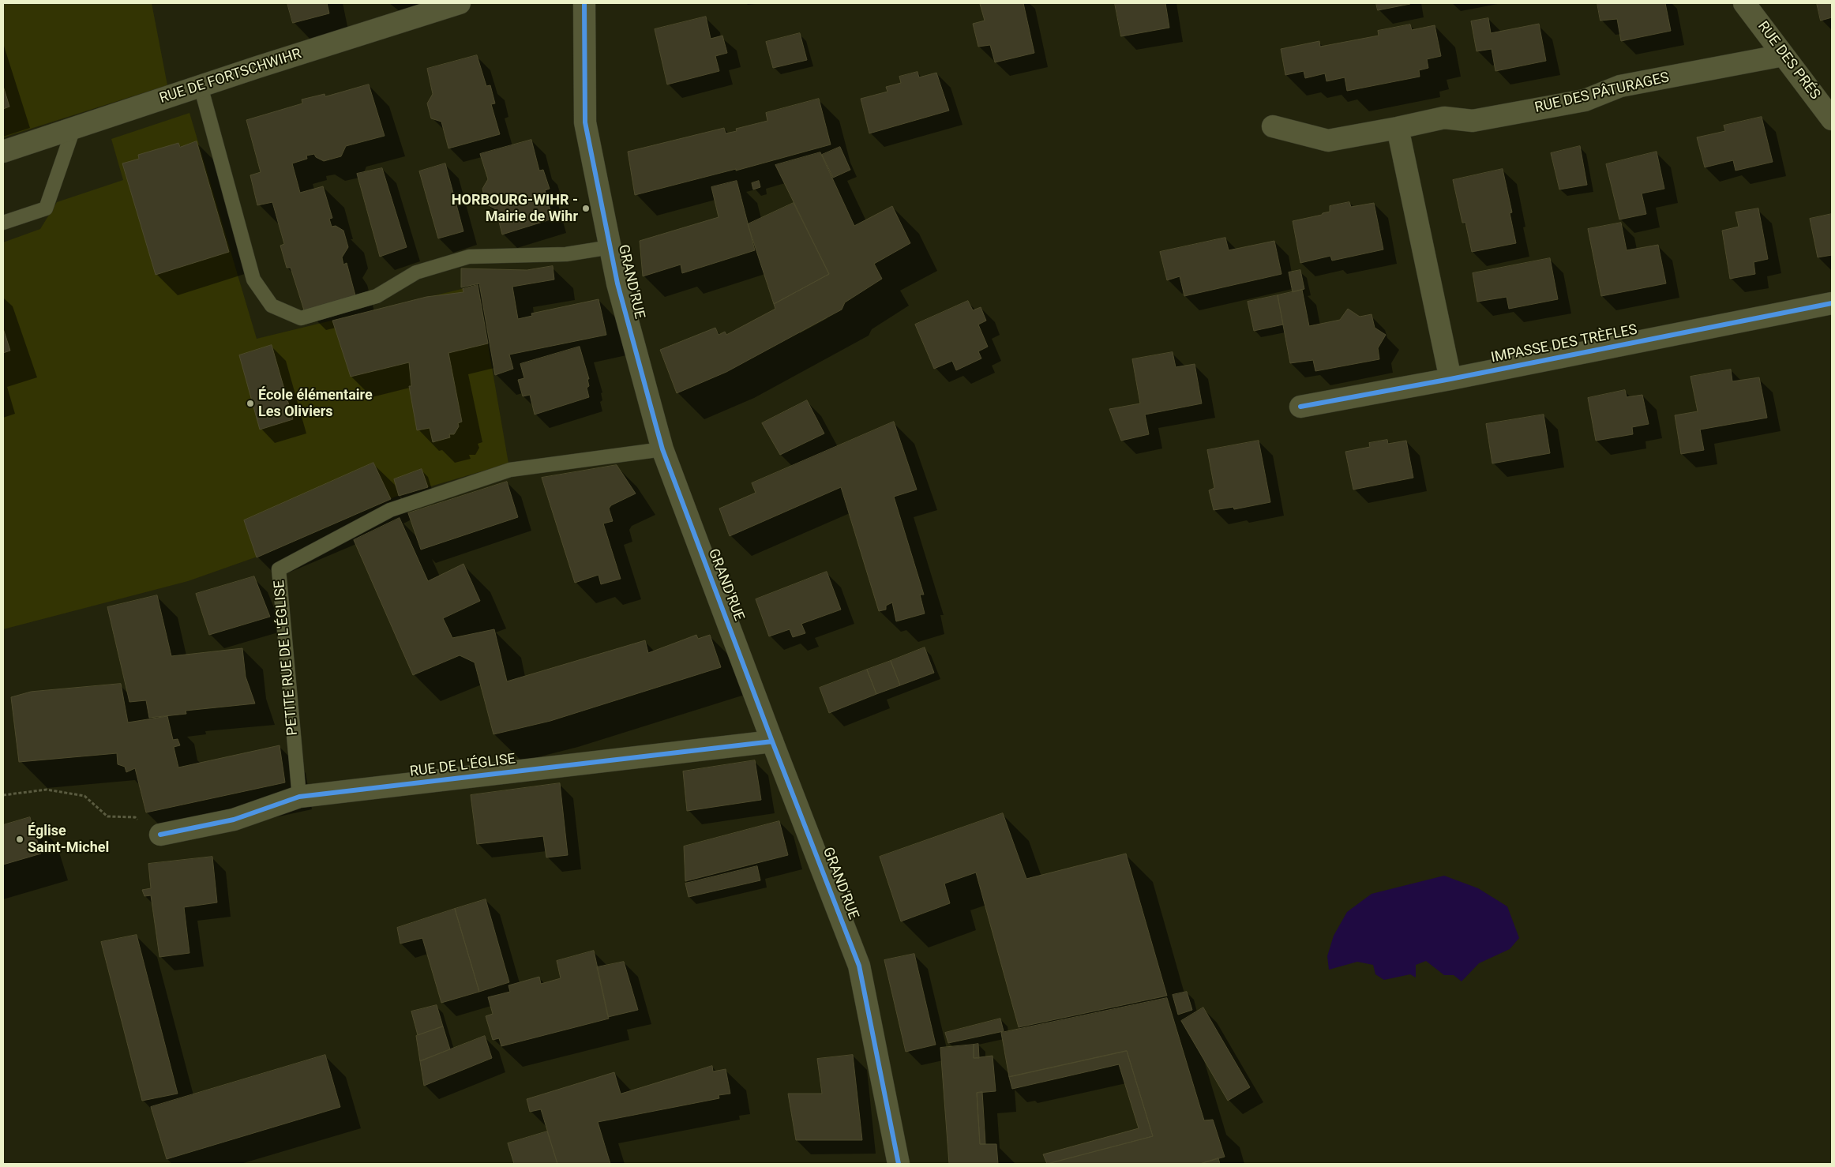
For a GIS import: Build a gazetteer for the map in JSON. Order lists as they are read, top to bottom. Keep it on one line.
{"streets":{"street":["RUE DES PRÉS","RUE DE FORTSCHWIHR","RUE DES PÂTURAGES","GRAND'RUE","IMPASSE DES TRÈFLES","RUE DE L'ÉGLISE"],"lane":["PETITE RUE DE L'ÉGLISE"]},"crossings":[["RUE DES PRÉS","RUE DES PÂTURAGES"],["GRAND'RUE","PETITE RUE DE L'ÉGLISE"],["GRAND'RUE","RUE DE L'ÉGLISE"],["PETITE RUE DE L'ÉGLISE","RUE DE L'ÉGLISE"]],"places":["HORBOURG-WIHR - Mairie de Wihr","École élémentaire Les Oliviers","Église Saint-Michel"]}
